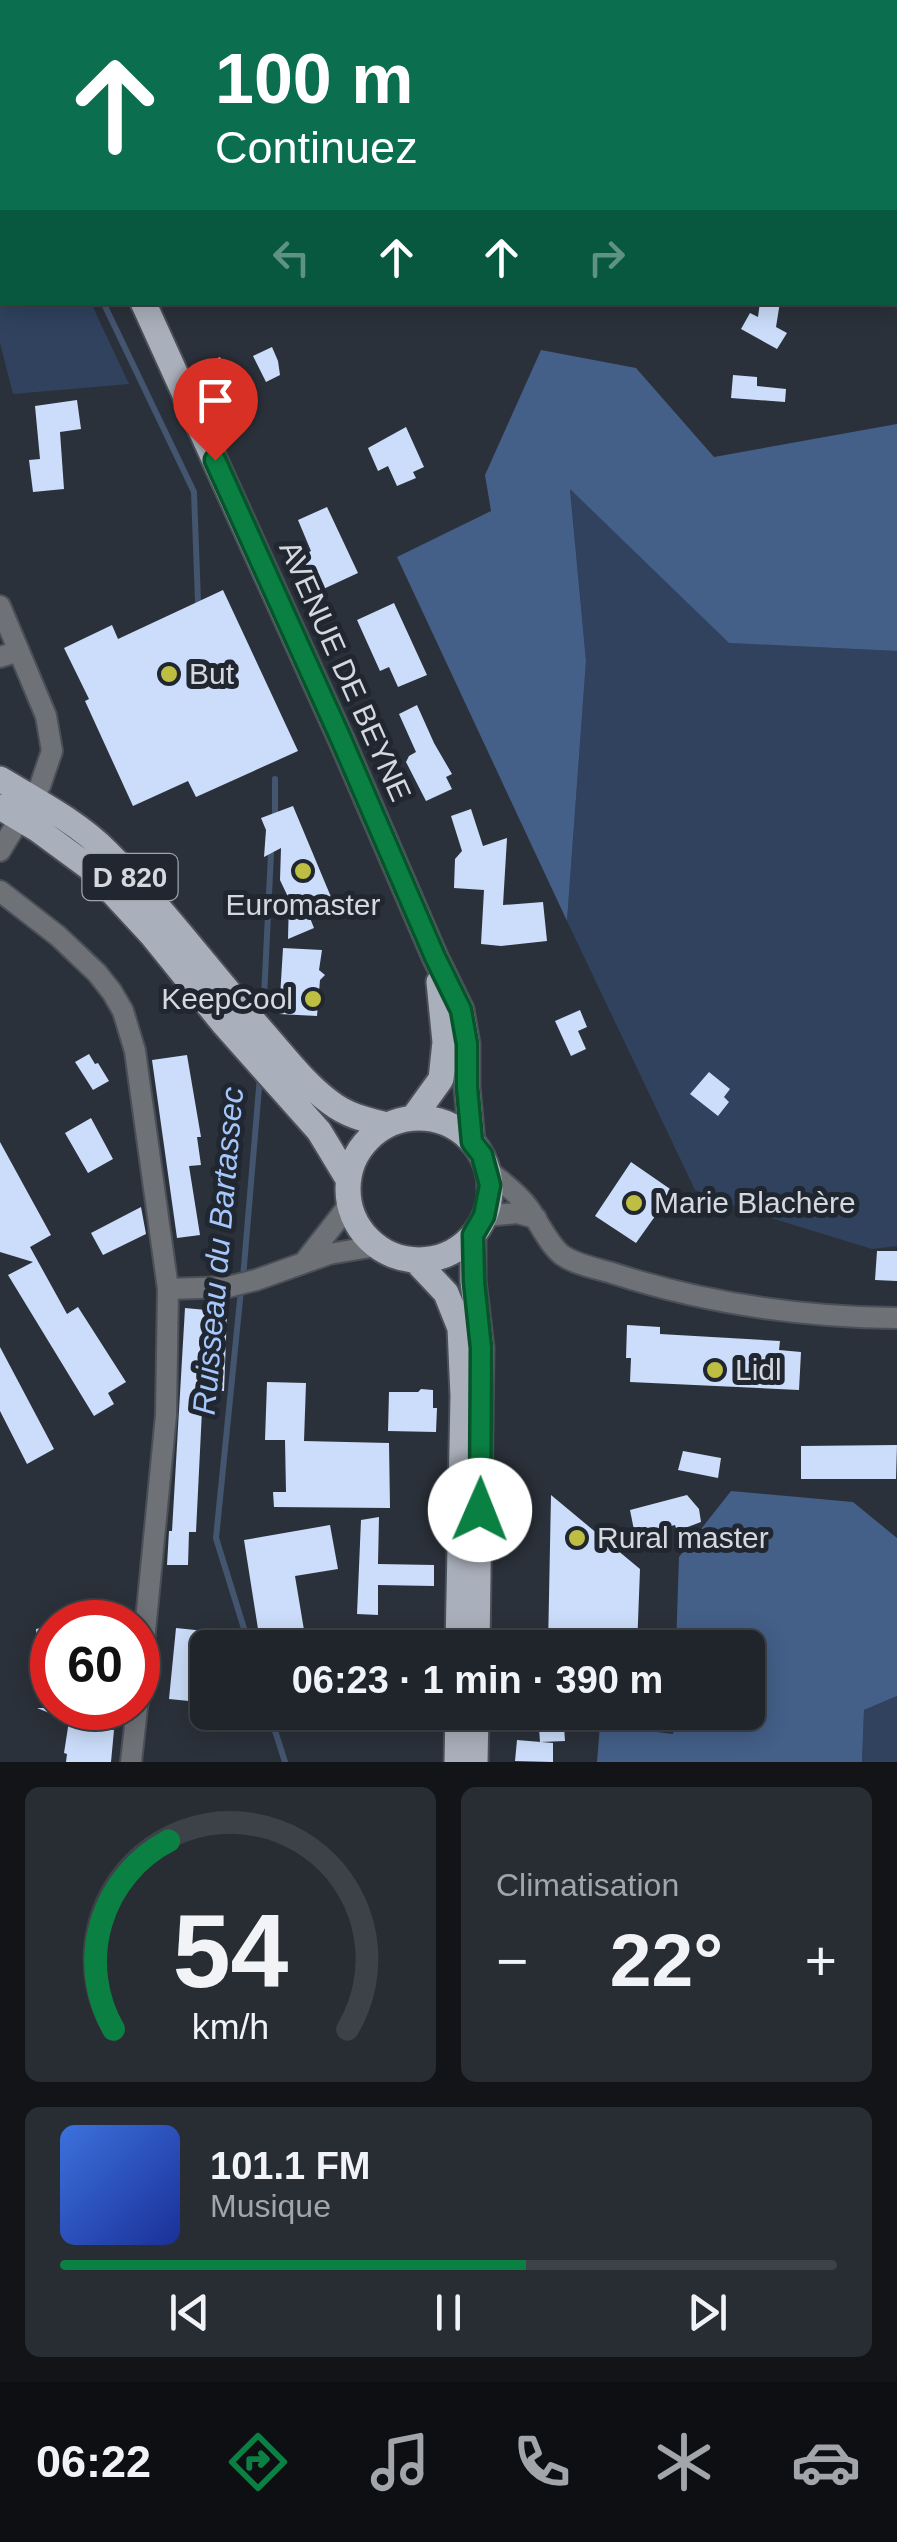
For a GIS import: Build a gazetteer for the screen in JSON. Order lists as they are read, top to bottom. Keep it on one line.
{"streets":{"main road":["AVENUE DE BEYNE","D 820"]},"crossings":[["AVENUE DE BEYNE","D 820"]],"water":["Ruisseau du Bartassec"],"places":["But","Euromaster","KeepCool","Marie Blachère","Lidl","Rural master"],"page":{"turn":["100 m","Continuez"],"limit":"60","trip":"06:23 · 1 min · 390 m","tile":"Climatisation","heat":["−","22°","+"],"song":["101.1 FM","Musique"],"tabs":"06:22","gauge":["54","km/h"]}}
